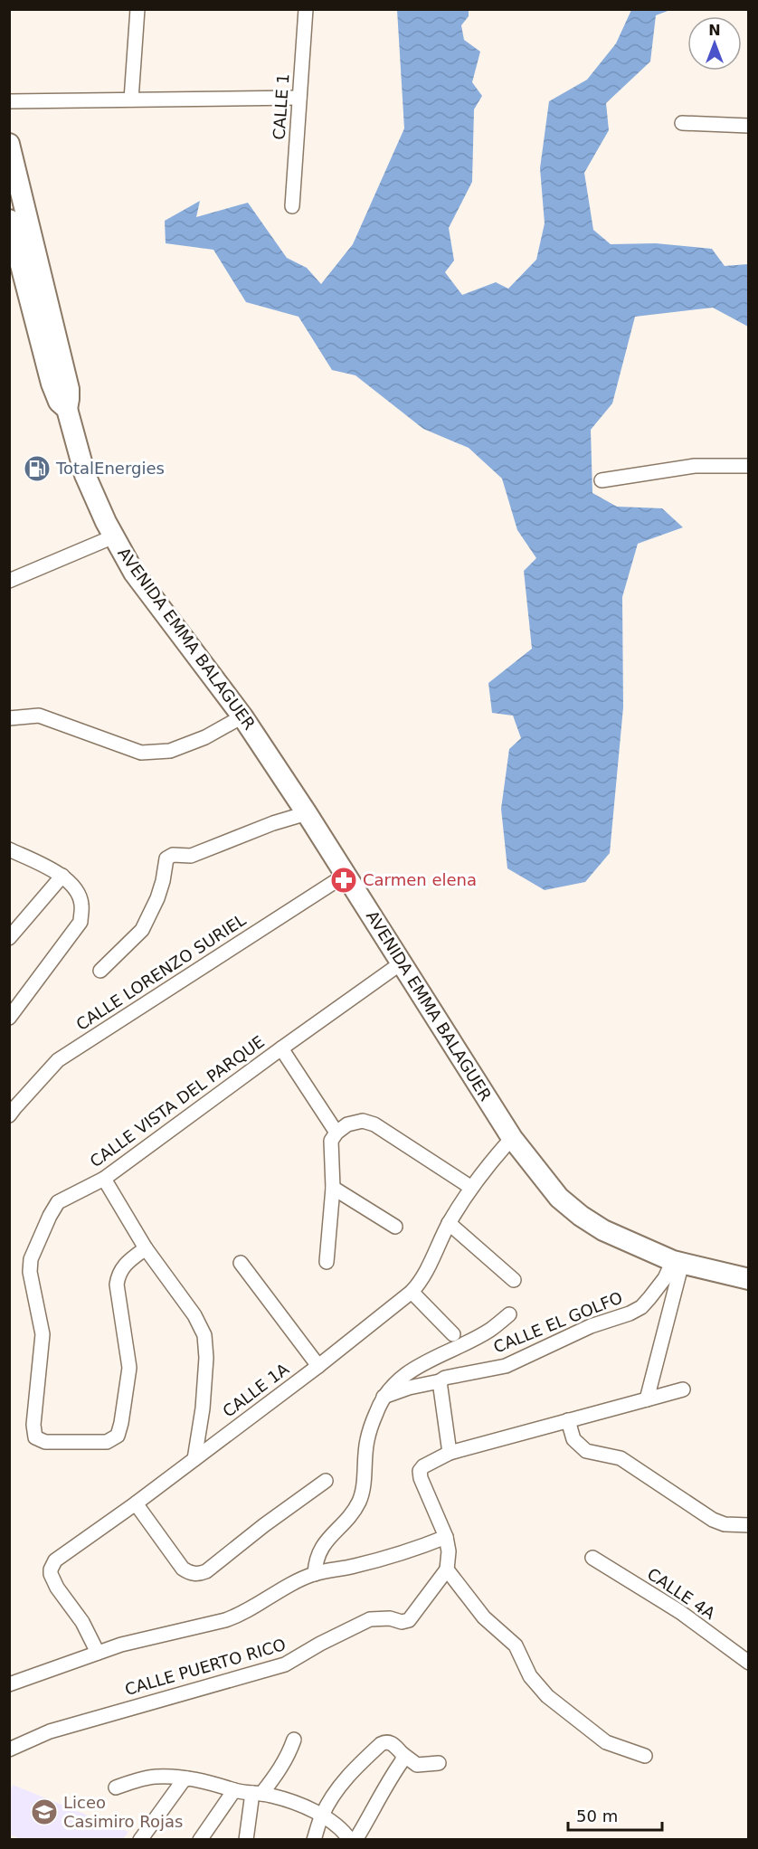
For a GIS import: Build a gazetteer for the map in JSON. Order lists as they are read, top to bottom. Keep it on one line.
{"streets":{"street":["CALLE 1","AVENIDA EMMA BALAGUER","CALLE LORENZO SURIEL","CALLE VISTA DEL PARQUE","CALLE EL GOLFO","CALLE 1A","CALLE 4A","CALLE PUERTO RICO"]},"crossings":[["AVENIDA EMMA BALAGUER","CALLE LORENZO SURIEL"],["AVENIDA EMMA BALAGUER","CALLE VISTA DEL PARQUE"],["AVENIDA EMMA BALAGUER","CALLE EL GOLFO"],["AVENIDA EMMA BALAGUER","CALLE 1A"]],"places":{"fuel station":["TotalEnergies"],"pharmacy":["Carmen elena"],"school or university":["Liceo Casimiro Rojas"]},"scale_bar":"50 m","north":"top"}
